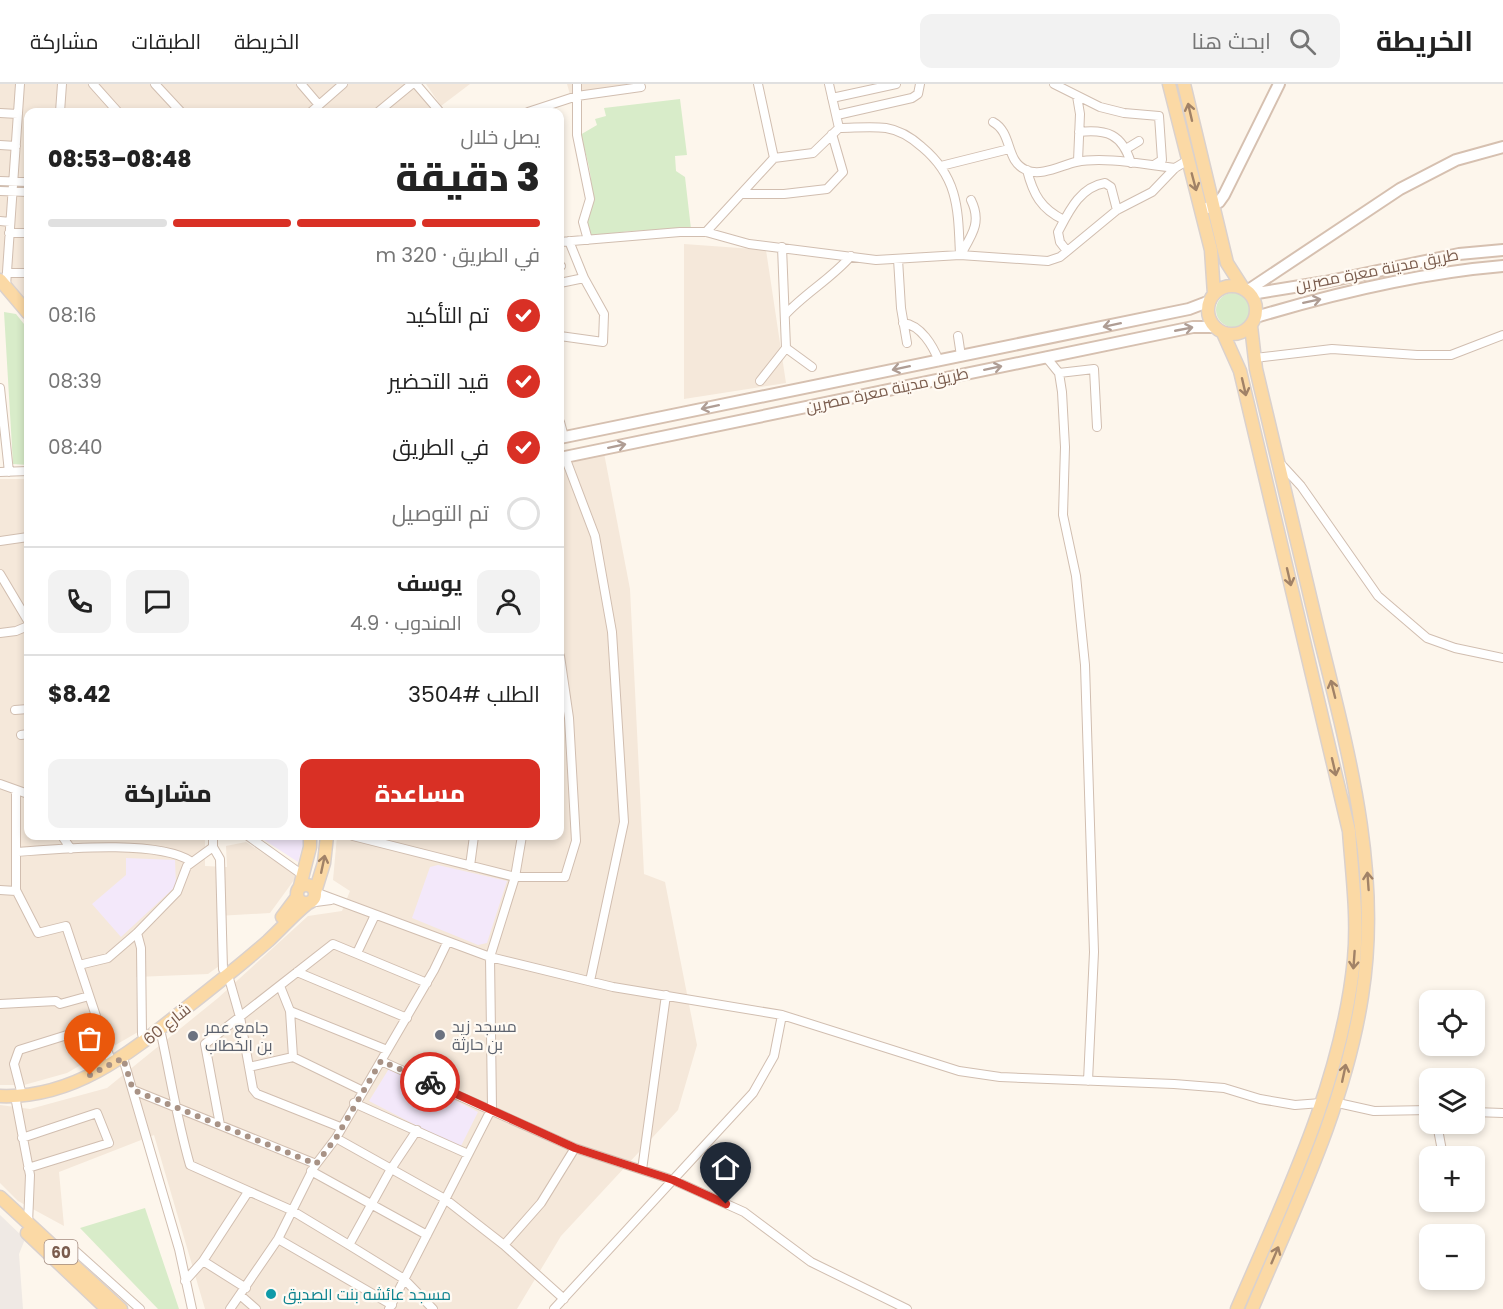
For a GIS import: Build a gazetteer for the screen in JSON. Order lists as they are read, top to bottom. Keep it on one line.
{"streets":{"main road":["طريق مدينة معرة مصرين","شارع 60","60"]},"places":["مسجد زيد بن حارثة","جامع عمر بن الخطاب","مسجد عائشه بنت الصديق"],"page":{"header":"الخريطة","search":"ابحث هنا","nav":["الخريطة","الطبقات","مشاركة"],"heading":["3 دقيقة","يصل خلال","08:48–08:53"],"panel":["يوسف","المندوب · 4.9","الطلب #3504","$8.42"],"bar":"في الطريق · 320 m","list":[["تم التأكيد","08:16"],["قيد التحضير","08:39"],["في الطريق","08:40"],"تم التوصيل"],"buttons":["مساعدة","مشاركة"],"map_buttons":["+","−"]}}
